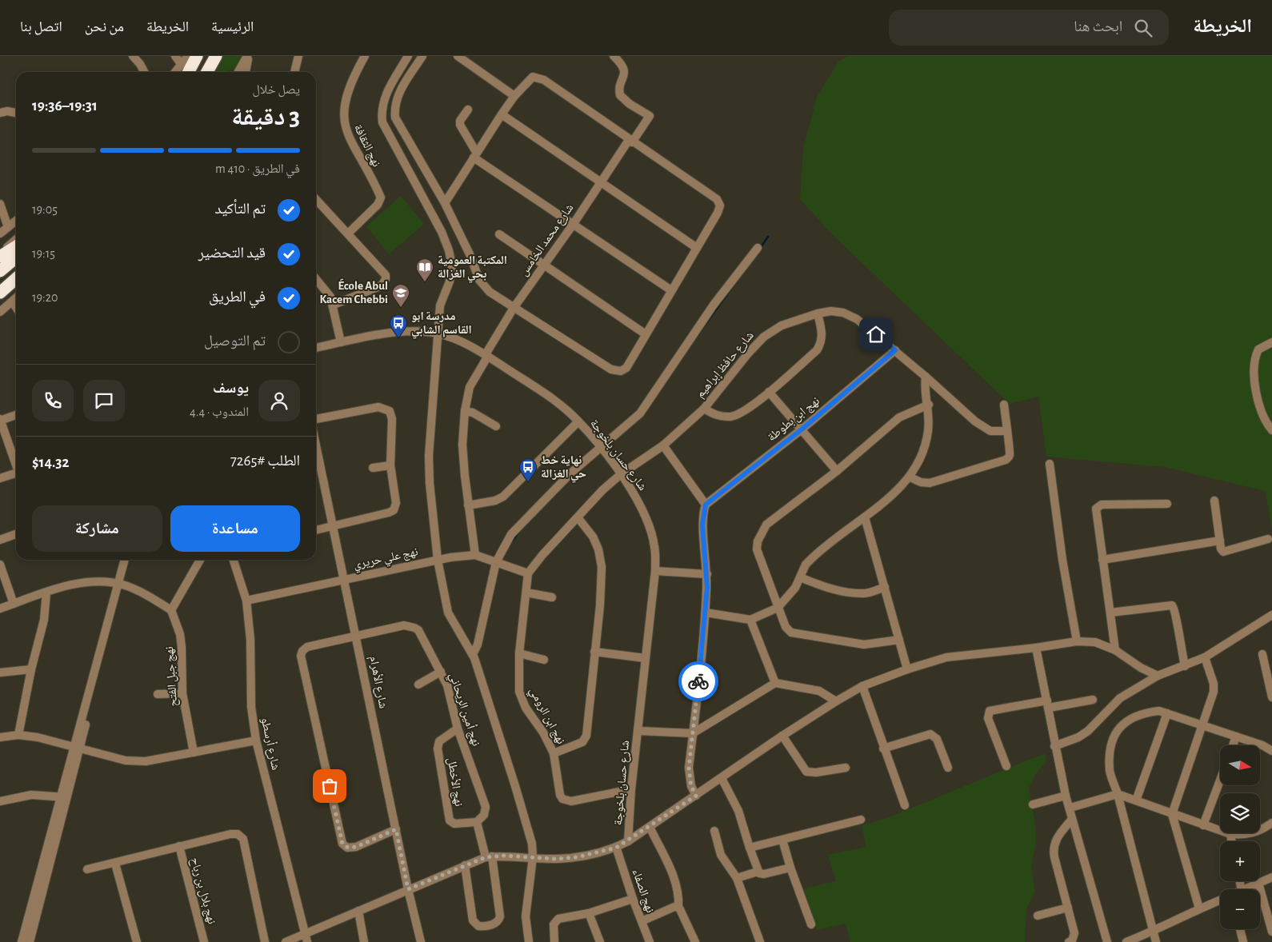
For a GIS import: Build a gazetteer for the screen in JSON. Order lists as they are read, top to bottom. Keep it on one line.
{"streets":{"street":["نهج الثقافة","شارع محمد الخامس","شارع حافظ إبراهيم","نهج ابن بطوطة","شارع حسان بلخوجة","نهج علي حريري","نهج جبل الفتح","شارع الأهرام","نهج أمين الريحاني","نهج ابن الرومي","شارع أرسطو","نهج الأخطل","نهج بلال بن رباح","نهج الصفاء"]},"crossings":[["شارع محمد الخامس","شارع حسان بلخوجة"],["شارع محمد الخامس","نهج علي حريري"],["شارع حافظ إبراهيم","نهج ابن بطوطة"],["شارع حافظ إبراهيم","شارع حسان بلخوجة"],["شارع حافظ إبراهيم","نهج علي حريري"],["شارع حافظ إبراهيم","نهج ابن الرومي"],["شارع حسان بلخوجة","نهج ابن الرومي"],["نهج علي حريري","شارع الأهرام"],["نهج علي حريري","نهج ابن الرومي"],["نهج علي حريري","شارع أرسطو"],["شارع الأهرام","نهج أمين الريحاني"],["نهج أمين الريحاني","نهج الأخطل"]],"places":{"library":["المكتبة العمومية بحي الغزالة"],"school or university":["École Abul Kacem Chebbi"],"bus stop":["مدرسة ابو القاسم الشابي","نهاية خط حي الغزالة"]},"north":"right","page":{"header":"الخريطة","search":"ابحث هنا","nav":["الرئيسية","الخريطة","من نحن","اتصل بنا"],"heading":["3 دقيقة","يصل خلال","19:31–19:36"],"panel":["يوسف","المندوب · 4.4","الطلب #7265","$14.32"],"bar":"في الطريق · 410 m","list":[["تم التأكيد","19:05"],["قيد التحضير","19:15"],["في الطريق","19:20"],"تم التوصيل"],"buttons":["مساعدة","مشاركة"],"map_buttons":["+","−"]}}
